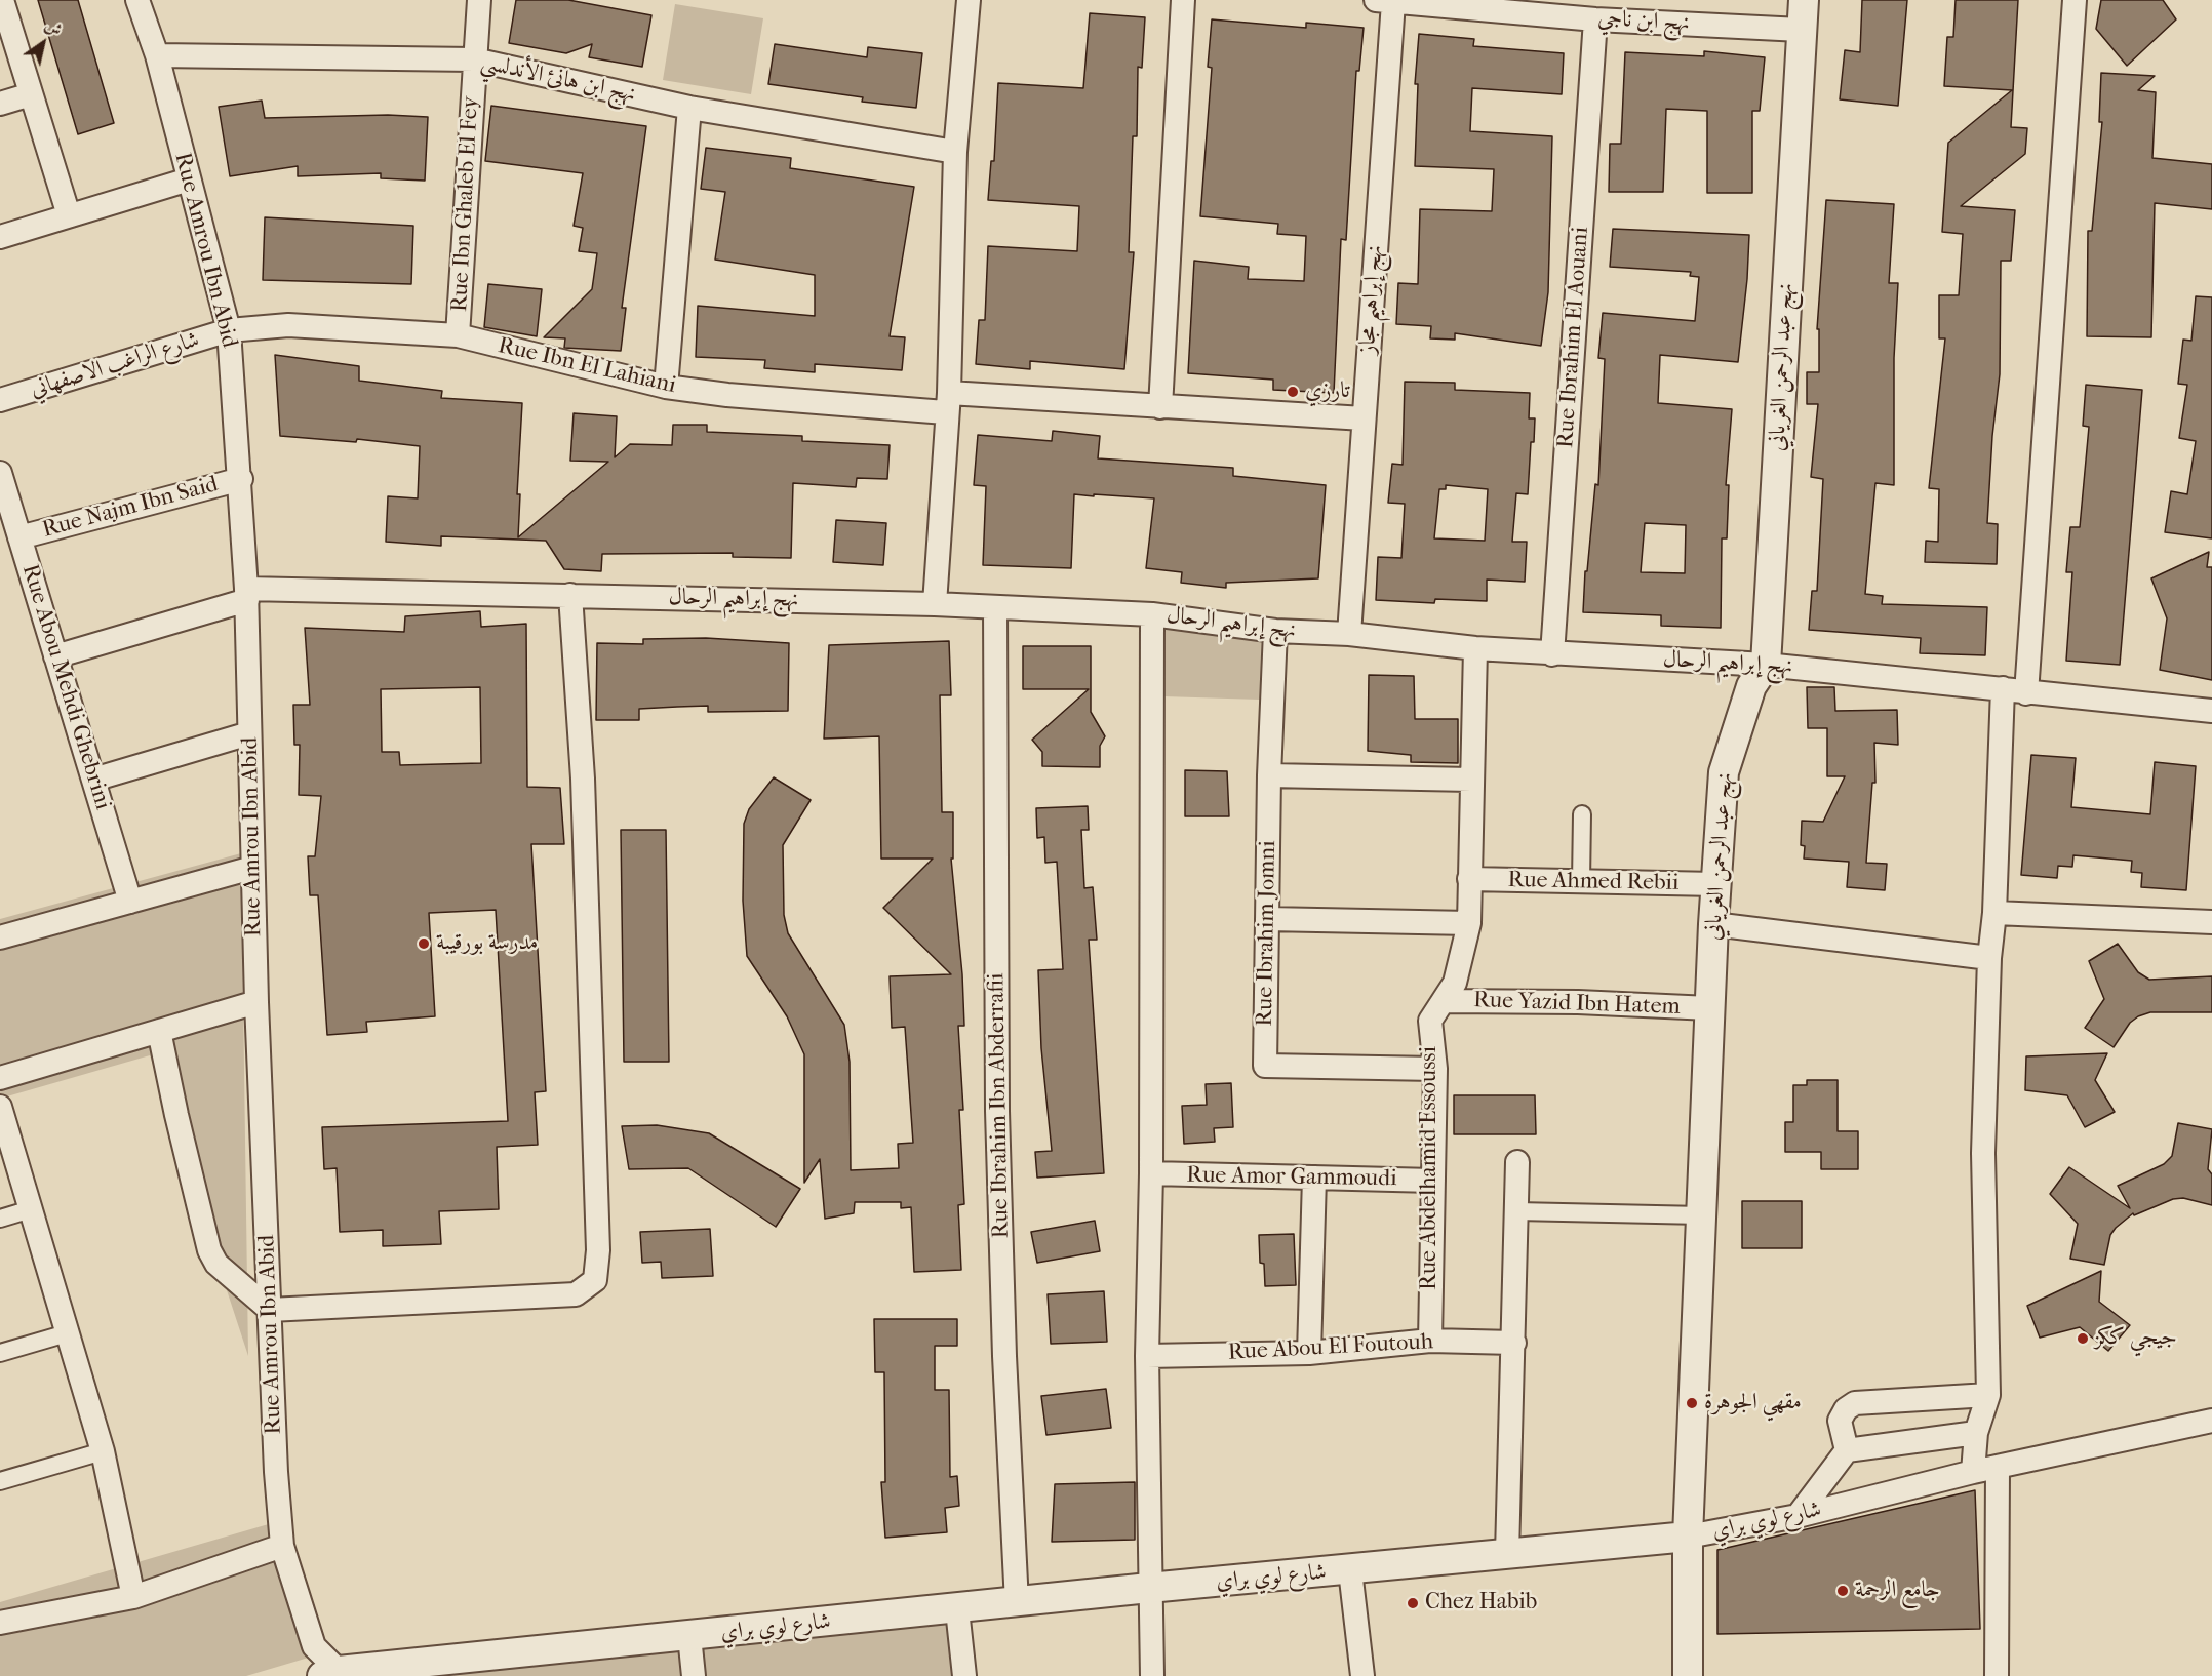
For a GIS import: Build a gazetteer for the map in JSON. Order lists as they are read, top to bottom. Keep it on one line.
{"streets":{"street":["نهج ابن ناجي","نهج ابن هانئ الأندلسي","Rue Ibn Ghaleb El Fey","Rue Amrou Ibn Abid","نهج إبراهيم مجاز","Rue Ibrahim El Aouani","شارع الراغب الاصفهاني","Rue Ibn El Lahiani","نهج عبد الرحمن الغرياني","Rue Najm Ibn Said","نهج إبراهيم الرحال","Rue Abou Mehdi Ghebrini","Rue Ahmed Rebii","Rue Ibrahim Jomni","Rue Yazid Ibn Hatem","Rue Ibrahim Ibn Abderrafii","Rue Abdelhamid Essoussi","Rue Amor Gammoudi","Rue Abou El Foutouh","شارع لوي براي"]},"crossings":[["نهج ابن ناجي","نهج إبراهيم مجاز"],["نهج ابن ناجي","Rue Ibrahim El Aouani"],["نهج ابن ناجي","نهج عبد الرحمن الغرياني"],["نهج ابن هانئ الأندلسي","Rue Ibn Ghaleb El Fey"],["نهج ابن هانئ الأندلسي","Rue Amrou Ibn Abid"],["Rue Ibn Ghaleb El Fey","Rue Ibn El Lahiani"],["Rue Amrou Ibn Abid","شارع الراغب الاصفهاني"],["Rue Amrou Ibn Abid","Rue Ibn El Lahiani"],["Rue Amrou Ibn Abid","Rue Najm Ibn Said"],["Rue Amrou Ibn Abid","نهج إبراهيم الرحال"],["Rue Amrou Ibn Abid","شارع لوي براي"],["نهج إبراهيم مجاز","Rue Ibn El Lahiani"],["نهج إبراهيم مجاز","نهج إبراهيم الرحال"],["Rue Ibrahim El Aouani","نهج إبراهيم الرحال"],["شارع الراغب الاصفهاني","Rue Ibn El Lahiani"],["نهج عبد الرحمن الغرياني","نهج إبراهيم الرحال"],["نهج عبد الرحمن الغرياني","Rue Ahmed Rebii"],["نهج عبد الرحمن الغرياني","Rue Yazid Ibn Hatem"],["نهج عبد الرحمن الغرياني","شارع لوي براي"],["Rue Najm Ibn Said","Rue Abou Mehdi Ghebrini"],["نهج إبراهيم الرحال","Rue Abou Mehdi Ghebrini"],["نهج إبراهيم الرحال","Rue Ibrahim Jomni"],["نهج إبراهيم الرحال","Rue Ibrahim Ibn Abderrafii"],["نهج إبراهيم الرحال","Rue Abdelhamid Essoussi"],["Rue Ahmed Rebii","Rue Abdelhamid Essoussi"],["Rue Ibrahim Jomni","Rue Abdelhamid Essoussi"],["Rue Yazid Ibn Hatem","Rue Abdelhamid Essoussi"],["Rue Ibrahim Ibn Abderrafii","شارع لوي براي"],["Rue Abdelhamid Essoussi","Rue Amor Gammoudi"],["Rue Abdelhamid Essoussi","Rue Abou El Foutouh"]],"places":["تارزي","مدرسة بورقيبة","جيجي ككز","مقهي الجوهرة","جامع الرحمة","Chez Habib"],"north":"top right"}
